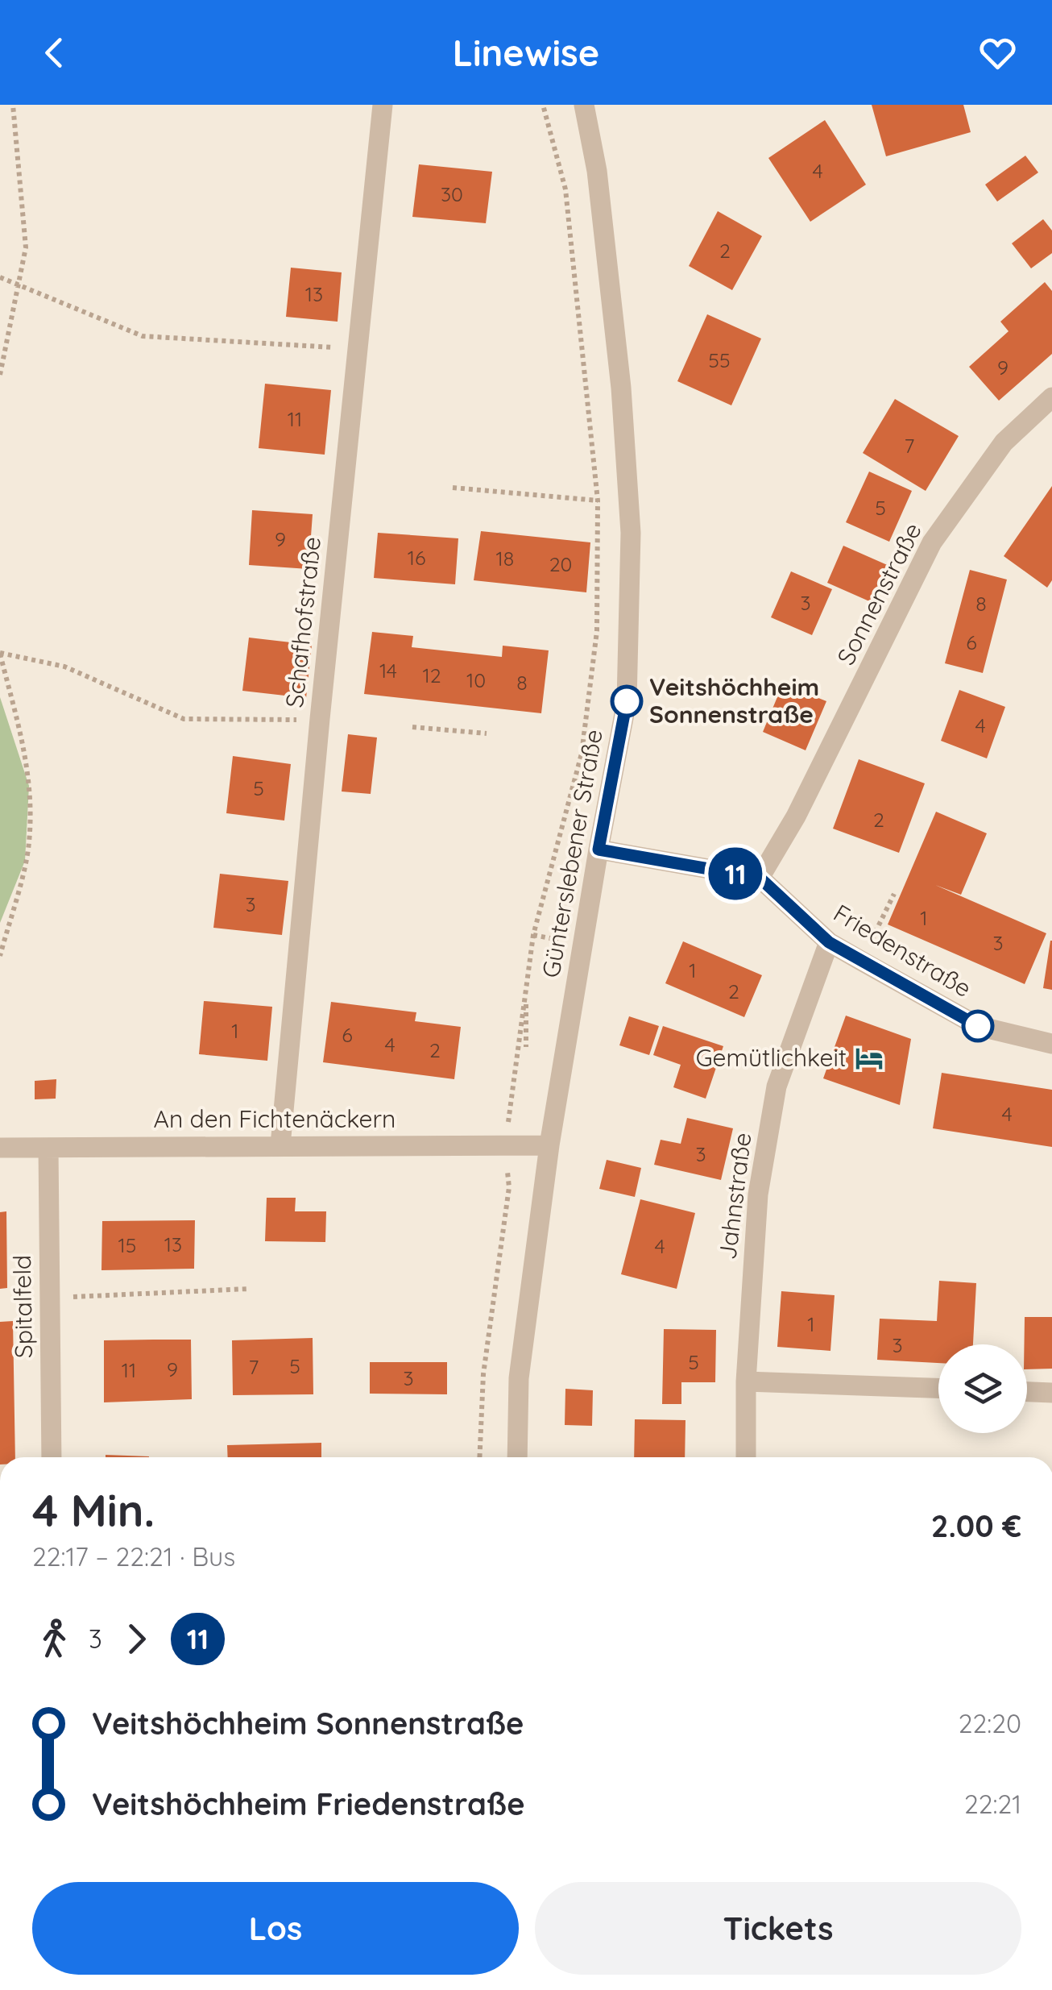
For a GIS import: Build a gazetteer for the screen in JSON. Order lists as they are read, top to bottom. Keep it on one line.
{"streets":{"street":["Sonnenstraße","Schafhofstraße","Günterslebener Straße","Friedenstraße","An den Fichtenäckern","Jahnstraße","Spitalfeld"]},"crossings":[["Sonnenstraße","Friedenstraße"],["Schafhofstraße","An den Fichtenäckern"],["Günterslebener Straße","An den Fichtenäckern"],["Friedenstraße","Jahnstraße"],["An den Fichtenäckern","Spitalfeld"]],"places":{"other":["Veitshöchheim Sonnenstraße"],"hotel":["Gemütlichkeit"]},"lines":["bus line 11"],"house_numbers":["4","30","2","13","55","9","11","7","5","9","16","18","20","3","8","6","14","12","10","8","4","5","2","3","1","3","1","2","1","6","4","2","4","3","13","15","4","1","3","5","5","7","9","11","3"],"page":{"header":"Linewise","on_map":"11","heading":["4 Min.","22:17 – 22:21 · Bus","2.00 €"],"legs":["3","11"],"list":[{"name":"Veitshöchheim Sonnenstraße","value":"22:20"},{"name":"Veitshöchheim Friedenstraße","value":"22:21"}],"buttons":["Los","Tickets"]}}
